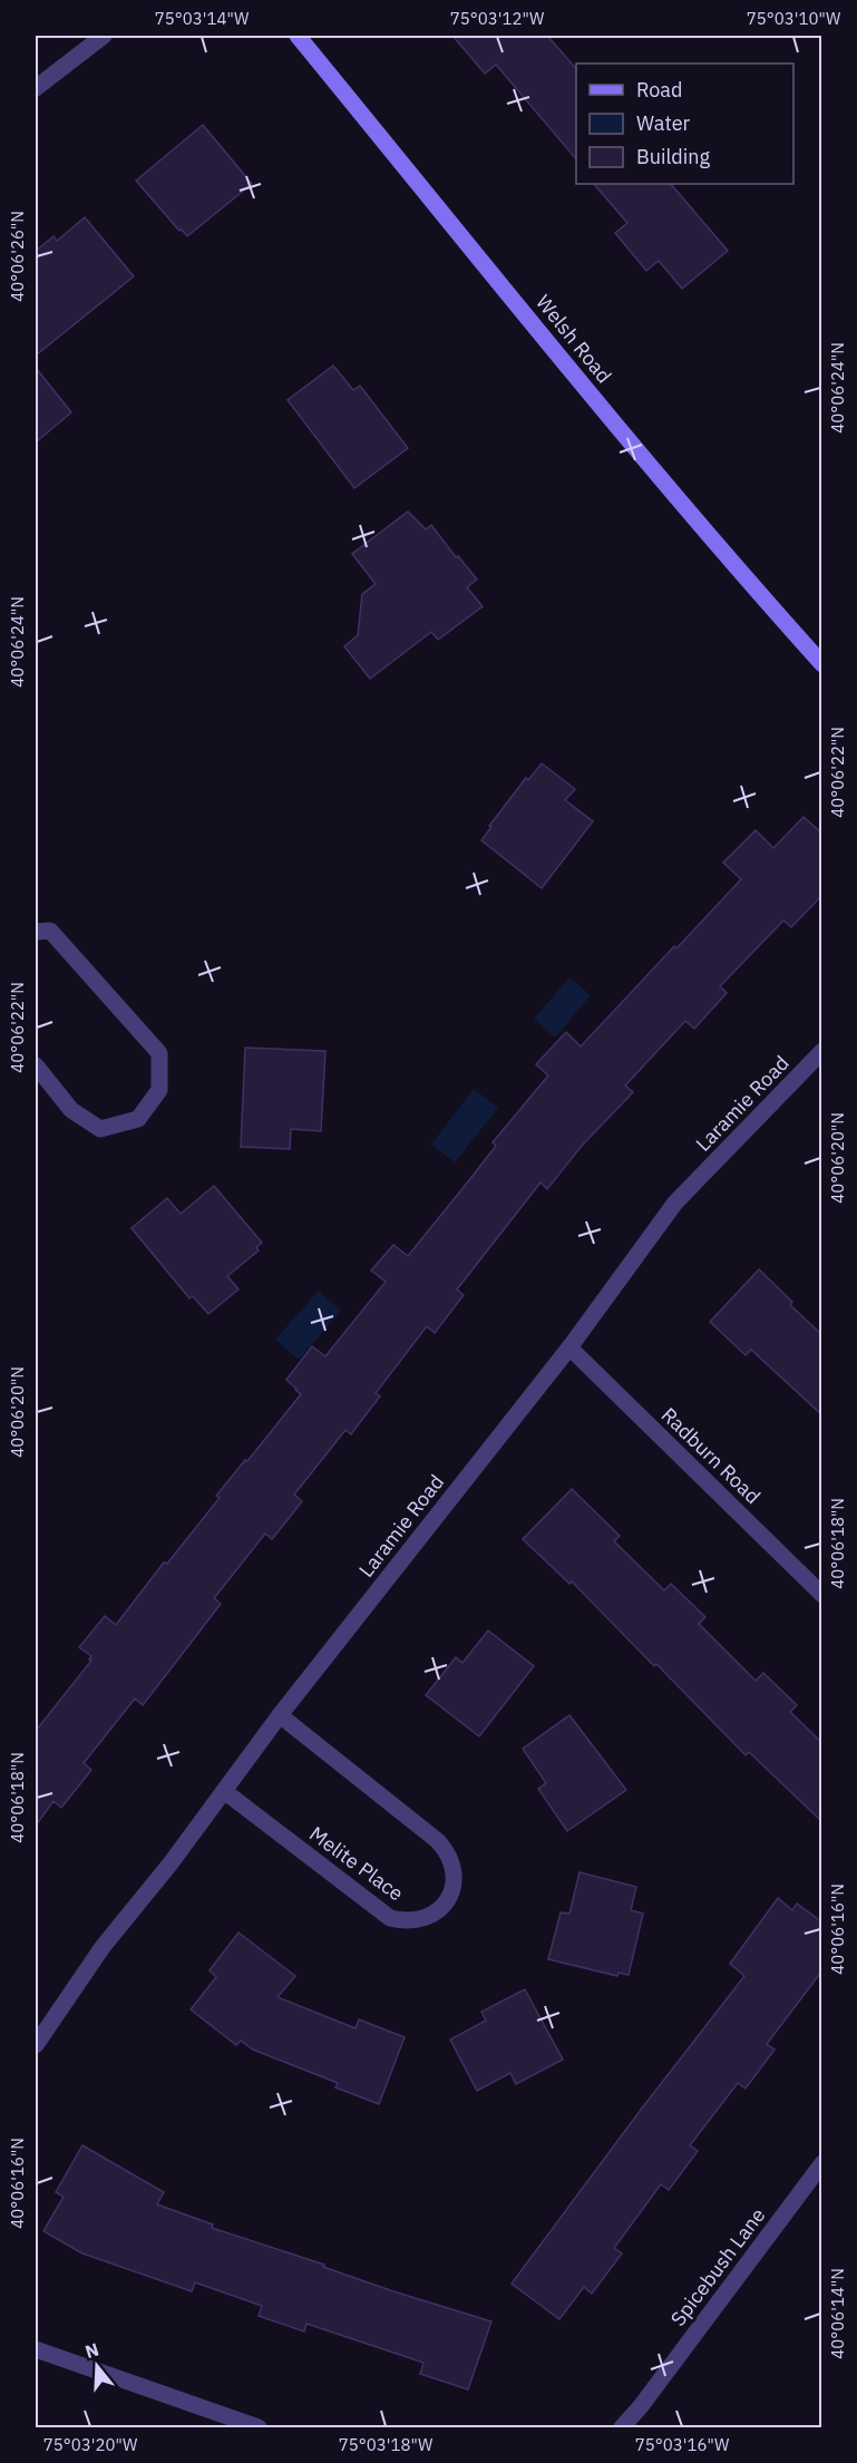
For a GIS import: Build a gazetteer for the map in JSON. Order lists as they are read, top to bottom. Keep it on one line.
{"streets":{"main road":["Welsh Road"],"street":["Laramie Road","Radburn Road","Melite Place","Spicebush Lane"]},"crossings":[["Laramie Road","Radburn Road"],["Laramie Road","Melite Place"]],"legend":["Road","Water","Building"],"north":"top","coordinates":["75°03'14\"W","75°03'12\"W","75°03'10\"W","40°06'26\"N","40°06'24\"N","40°06'22\"N","40°06'20\"N","40°06'18\"N","40°06'16\"N","40°06'14\"N","75°03'20\"W","75°03'18\"W","75°03'16\"W"]}
